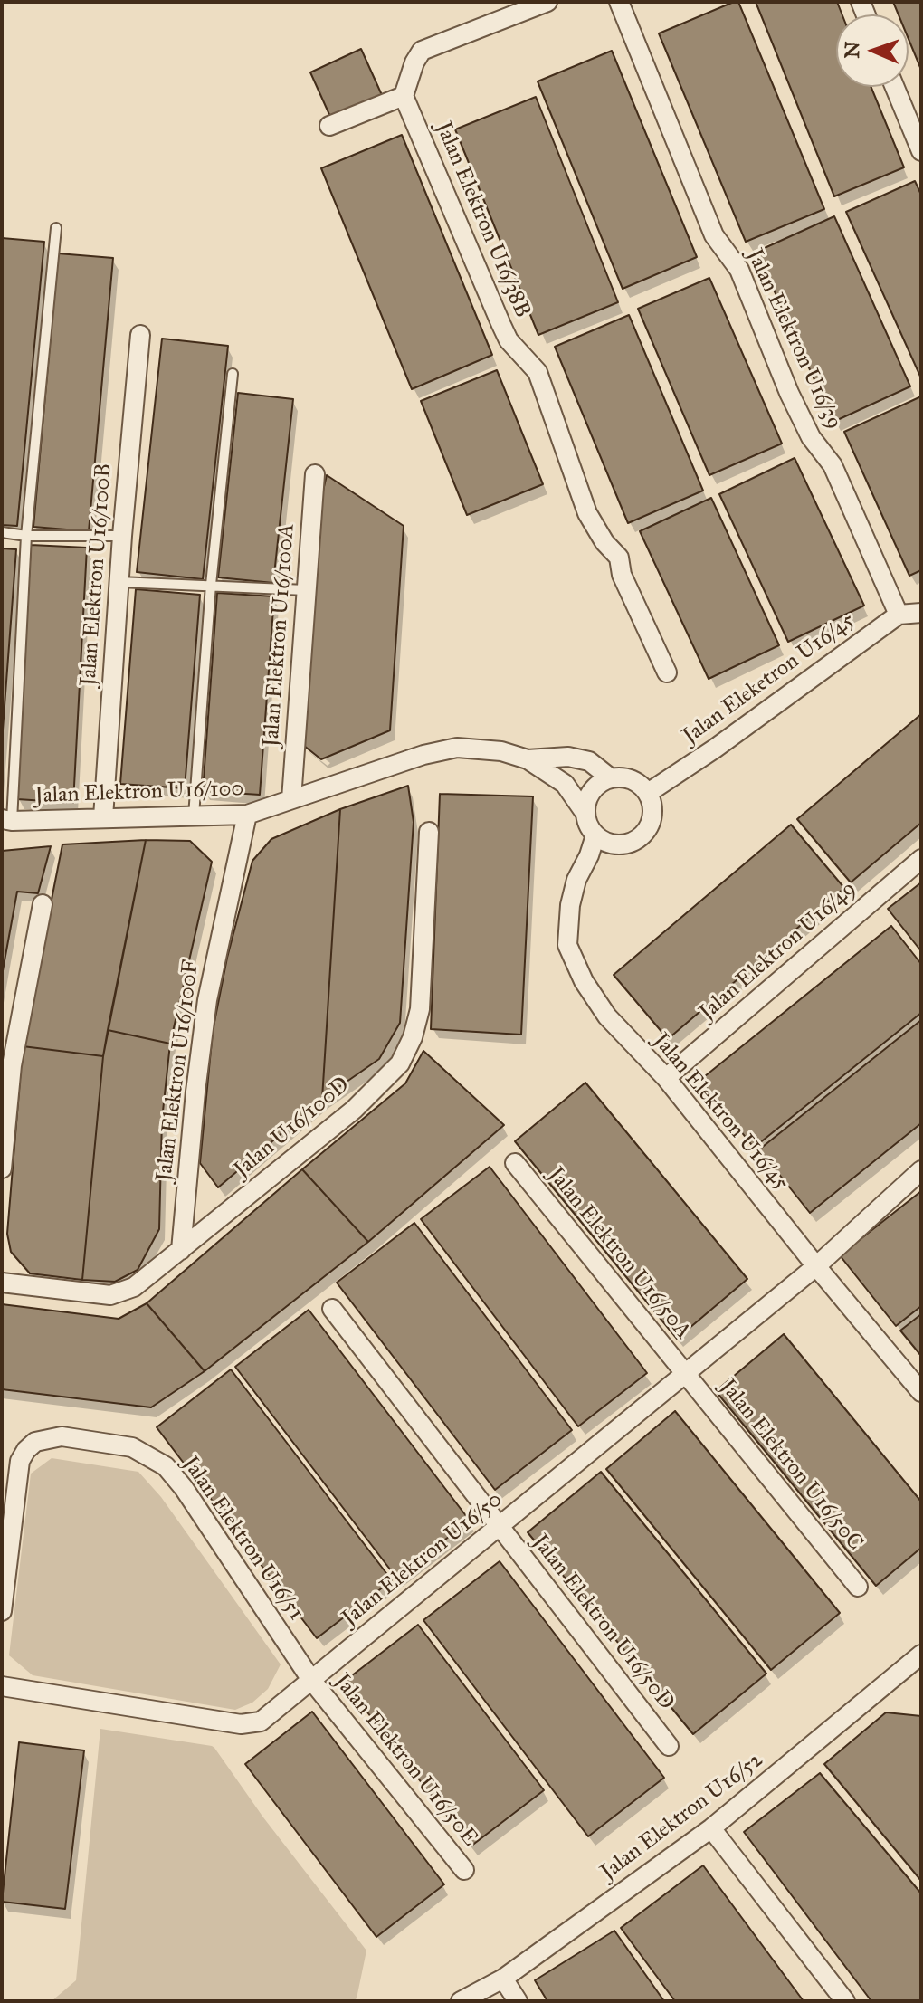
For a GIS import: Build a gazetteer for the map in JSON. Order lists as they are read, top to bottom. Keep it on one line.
{"streets":{"street":["Jalan Elektron U16/38B","Jalan Elektron U16/39","Jalan Elektron U16/100B","Jalan Elektron U16/100A","Jalan Eleketron U16/45","Jalan Elektron U16/100","Jalan Elektron U16/49","Jalan Elektron U16/100F","Jalan Elektron U16/45","Jalan U16/100D","Jalan Elektron U16/50A","Jalan Elektron U16/50C","Jalan Elektron U16/51","Jalan Elektron U16/50","Jalan Elektron U16/50D","Jalan Elektron U16/50E","Jalan Elektron U16/52"]},"crossings":[["Jalan Elektron U16/39","Jalan Eleketron U16/45"],["Jalan Elektron U16/100B","Jalan Elektron U16/100"],["Jalan Elektron U16/100A","Jalan Elektron U16/100"],["Jalan Eleketron U16/45","Jalan Elektron U16/45"],["Jalan Elektron U16/100","Jalan Elektron U16/100F"],["Jalan Elektron U16/49","Jalan Elektron U16/45"],["Jalan Elektron U16/100F","Jalan U16/100D"],["Jalan Elektron U16/45","Jalan Elektron U16/50"],["Jalan Elektron U16/50A","Jalan Elektron U16/50C"],["Jalan Elektron U16/50A","Jalan Elektron U16/50"],["Jalan Elektron U16/50C","Jalan Elektron U16/50"],["Jalan Elektron U16/51","Jalan Elektron U16/50"],["Jalan Elektron U16/51","Jalan Elektron U16/50E"],["Jalan Elektron U16/50","Jalan Elektron U16/50D"],["Jalan Elektron U16/50","Jalan Elektron U16/50E"]],"north":"left"}
